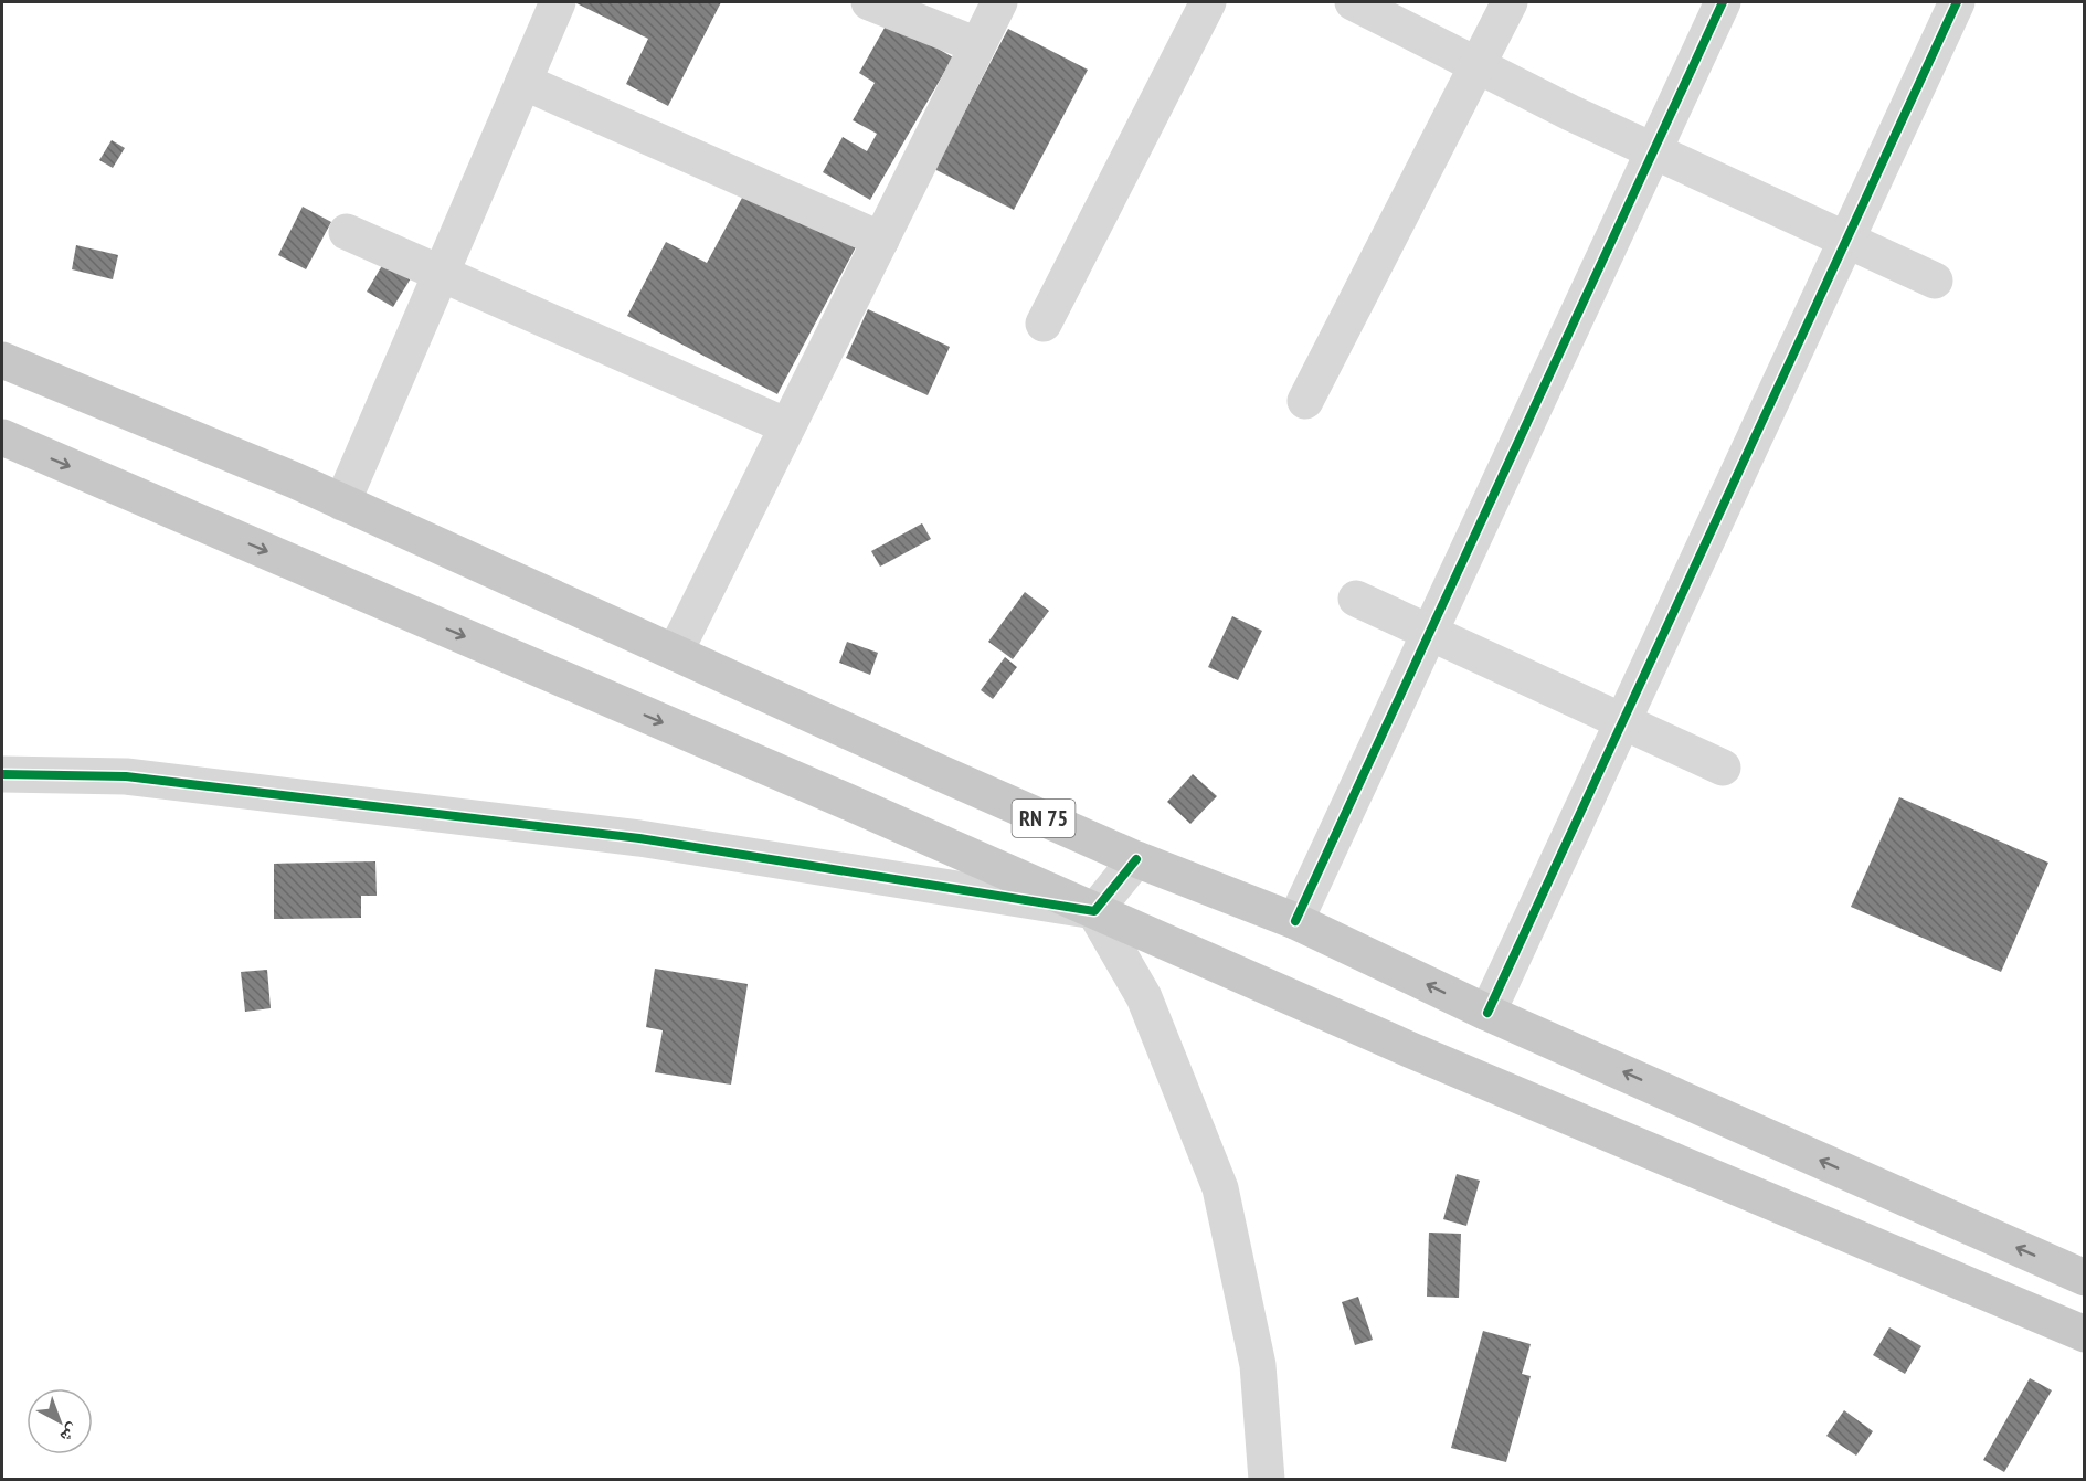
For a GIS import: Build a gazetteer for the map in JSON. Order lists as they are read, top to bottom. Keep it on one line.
{"streets":{"highway":["RN 75"]},"north":"bottom right"}
